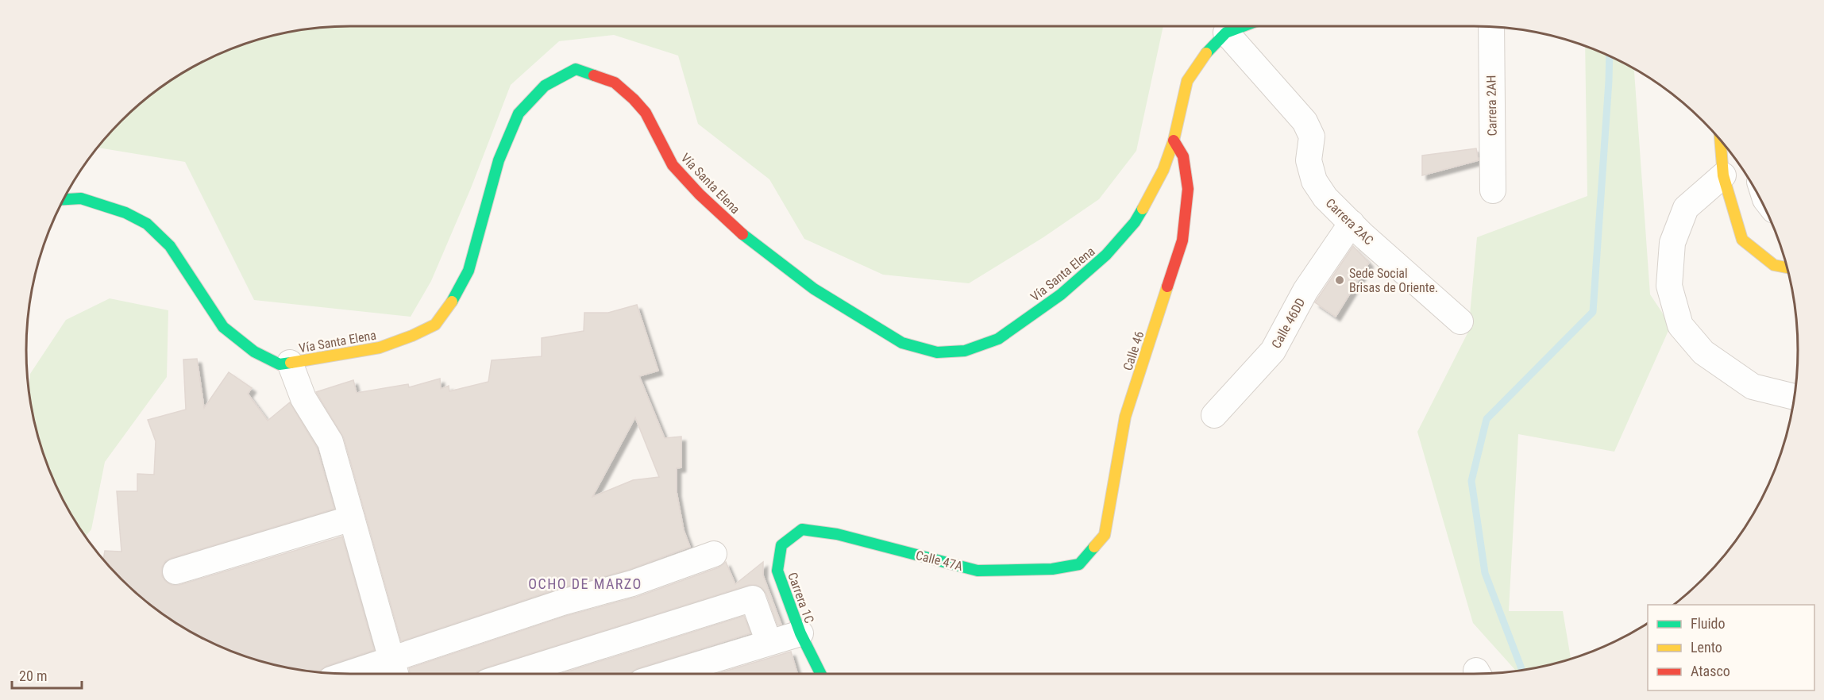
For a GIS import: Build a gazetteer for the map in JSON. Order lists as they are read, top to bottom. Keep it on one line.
{"streets":{"main road":["Vía Santa Elena","Calle 46","Calle 47A","Carrera 1C"],"street":["Carrera 2AH","Carrera 2AC","Calle 46DD"]},"crossings":[["Vía Santa Elena","Carrera 2AC"],["Vía Santa Elena","Calle 46"],["Carrera 2AC","Calle 46DD"],["Calle 46","Calle 47A"],["Calle 47A","Carrera 1C"]],"districts":["OCHO DE MARZO"],"places":["Sede Social Brisas de Oriente."],"legend":["Fluido","Lento","Atasco"],"scale_bar":"20 m"}
